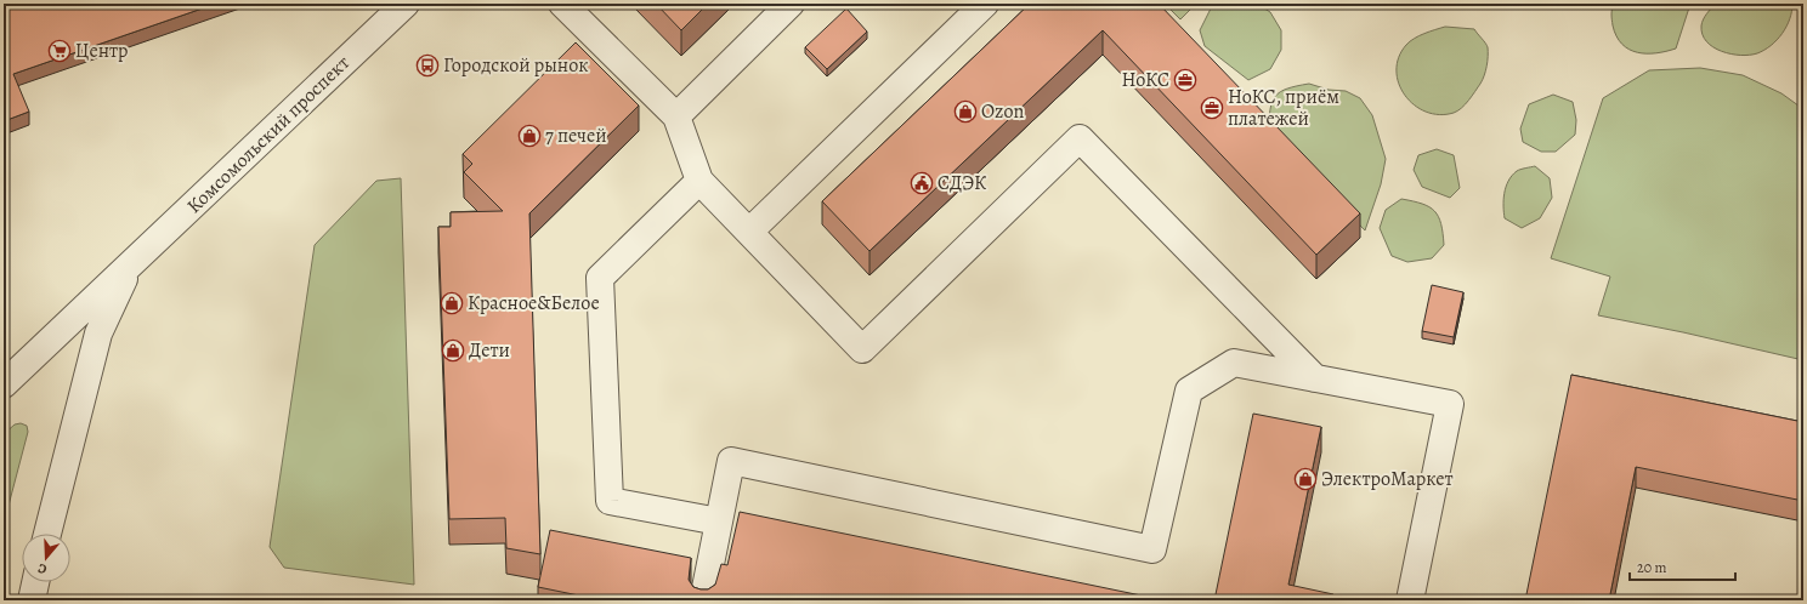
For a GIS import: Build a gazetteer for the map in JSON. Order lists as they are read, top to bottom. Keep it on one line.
{"streets":{"street":["Комсомольский проспект"]},"places":{"supermarket":["Центр"],"bus stop":["Городской рынок"],"office":["НоКС","НоКС, приём платежей"],"shop":["Ozon","7 печей","Красное&Белое","Дети","ЭлектроМаркет"],"public building":["СДЭК"]},"scale_bar":"20 m","north":"bottom"}
